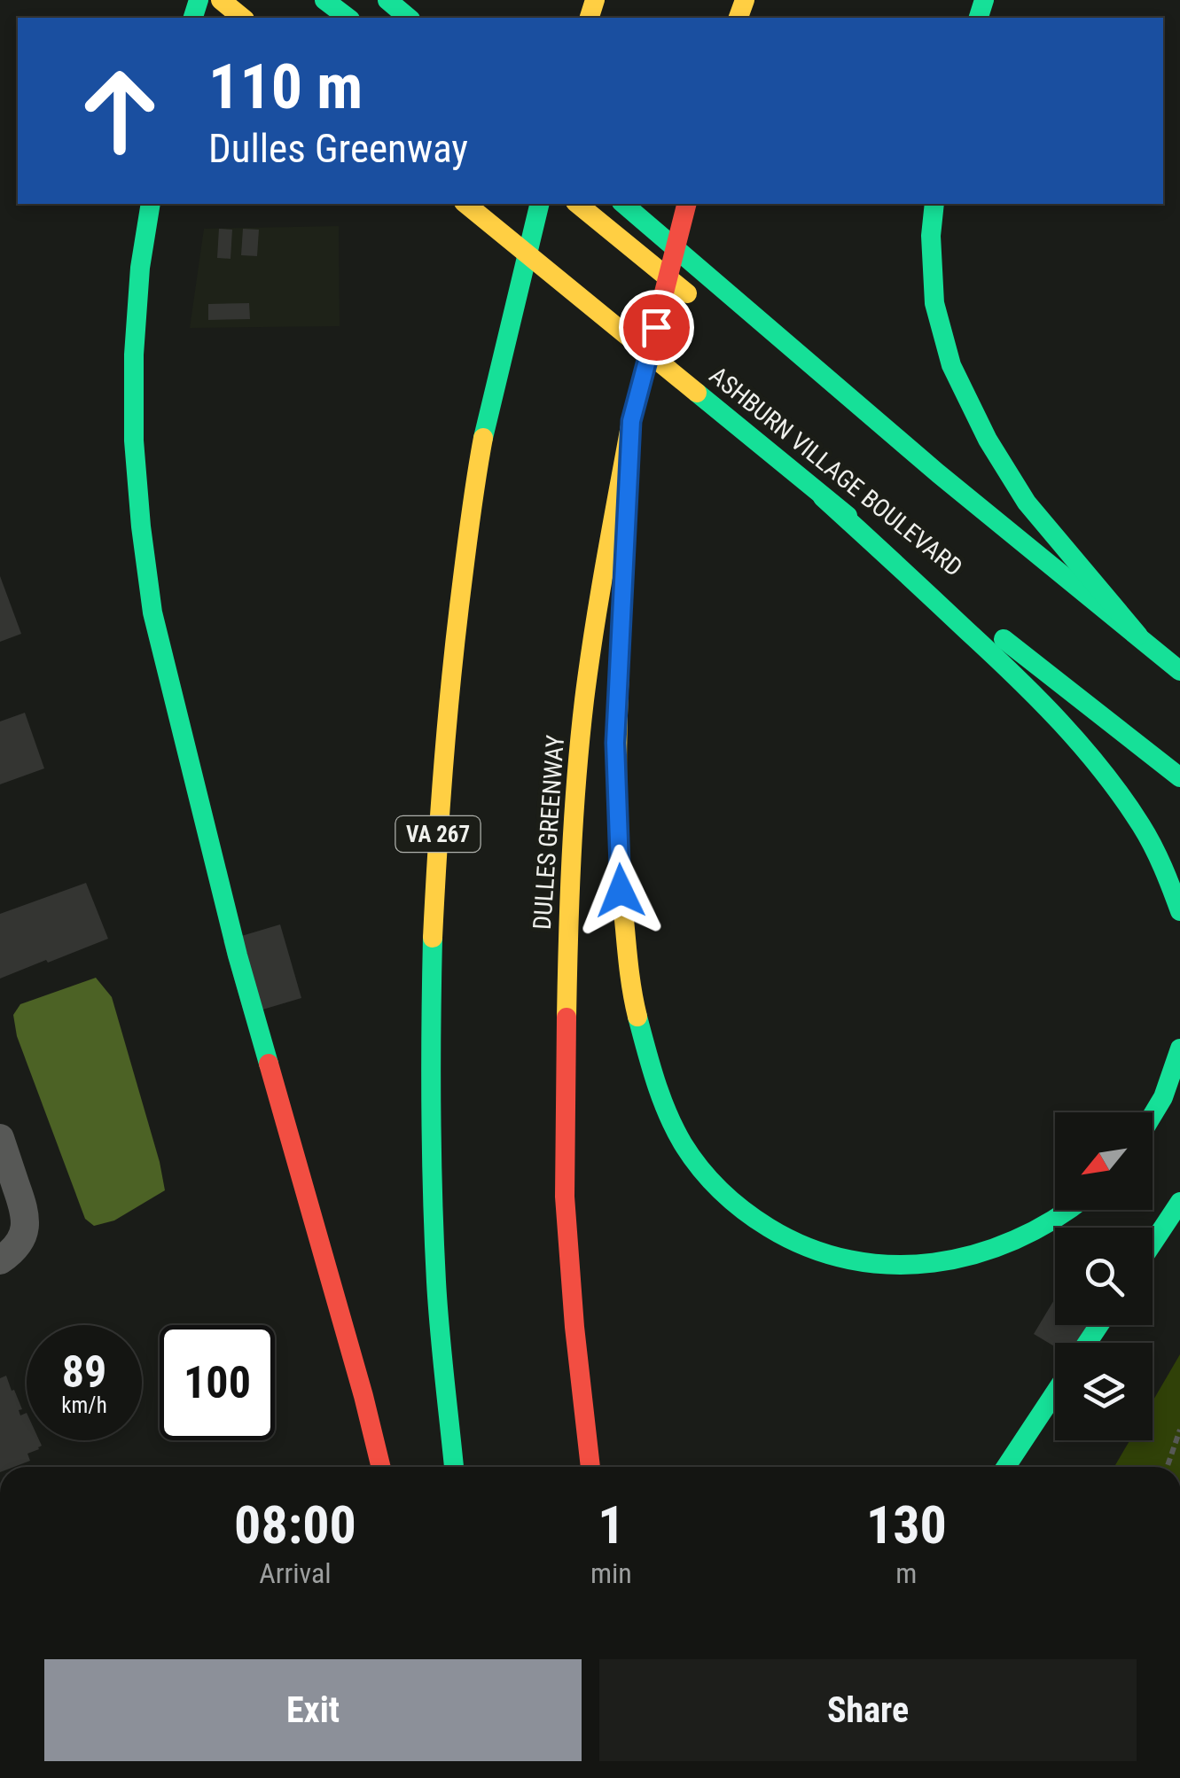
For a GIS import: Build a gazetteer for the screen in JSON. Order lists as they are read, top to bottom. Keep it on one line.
{"streets":{"main road":["ASHBURN VILLAGE BOULEVARD","DULLES GREENWAY","VA 267"]},"north":"bottom left","page":{"turn":["110 m","Dulles Greenway"],"speed":"89 km/h","limit":"100","eta":["08:00","Arrival","1","min","130","m"],"buttons":["Exit","Share"]}}
